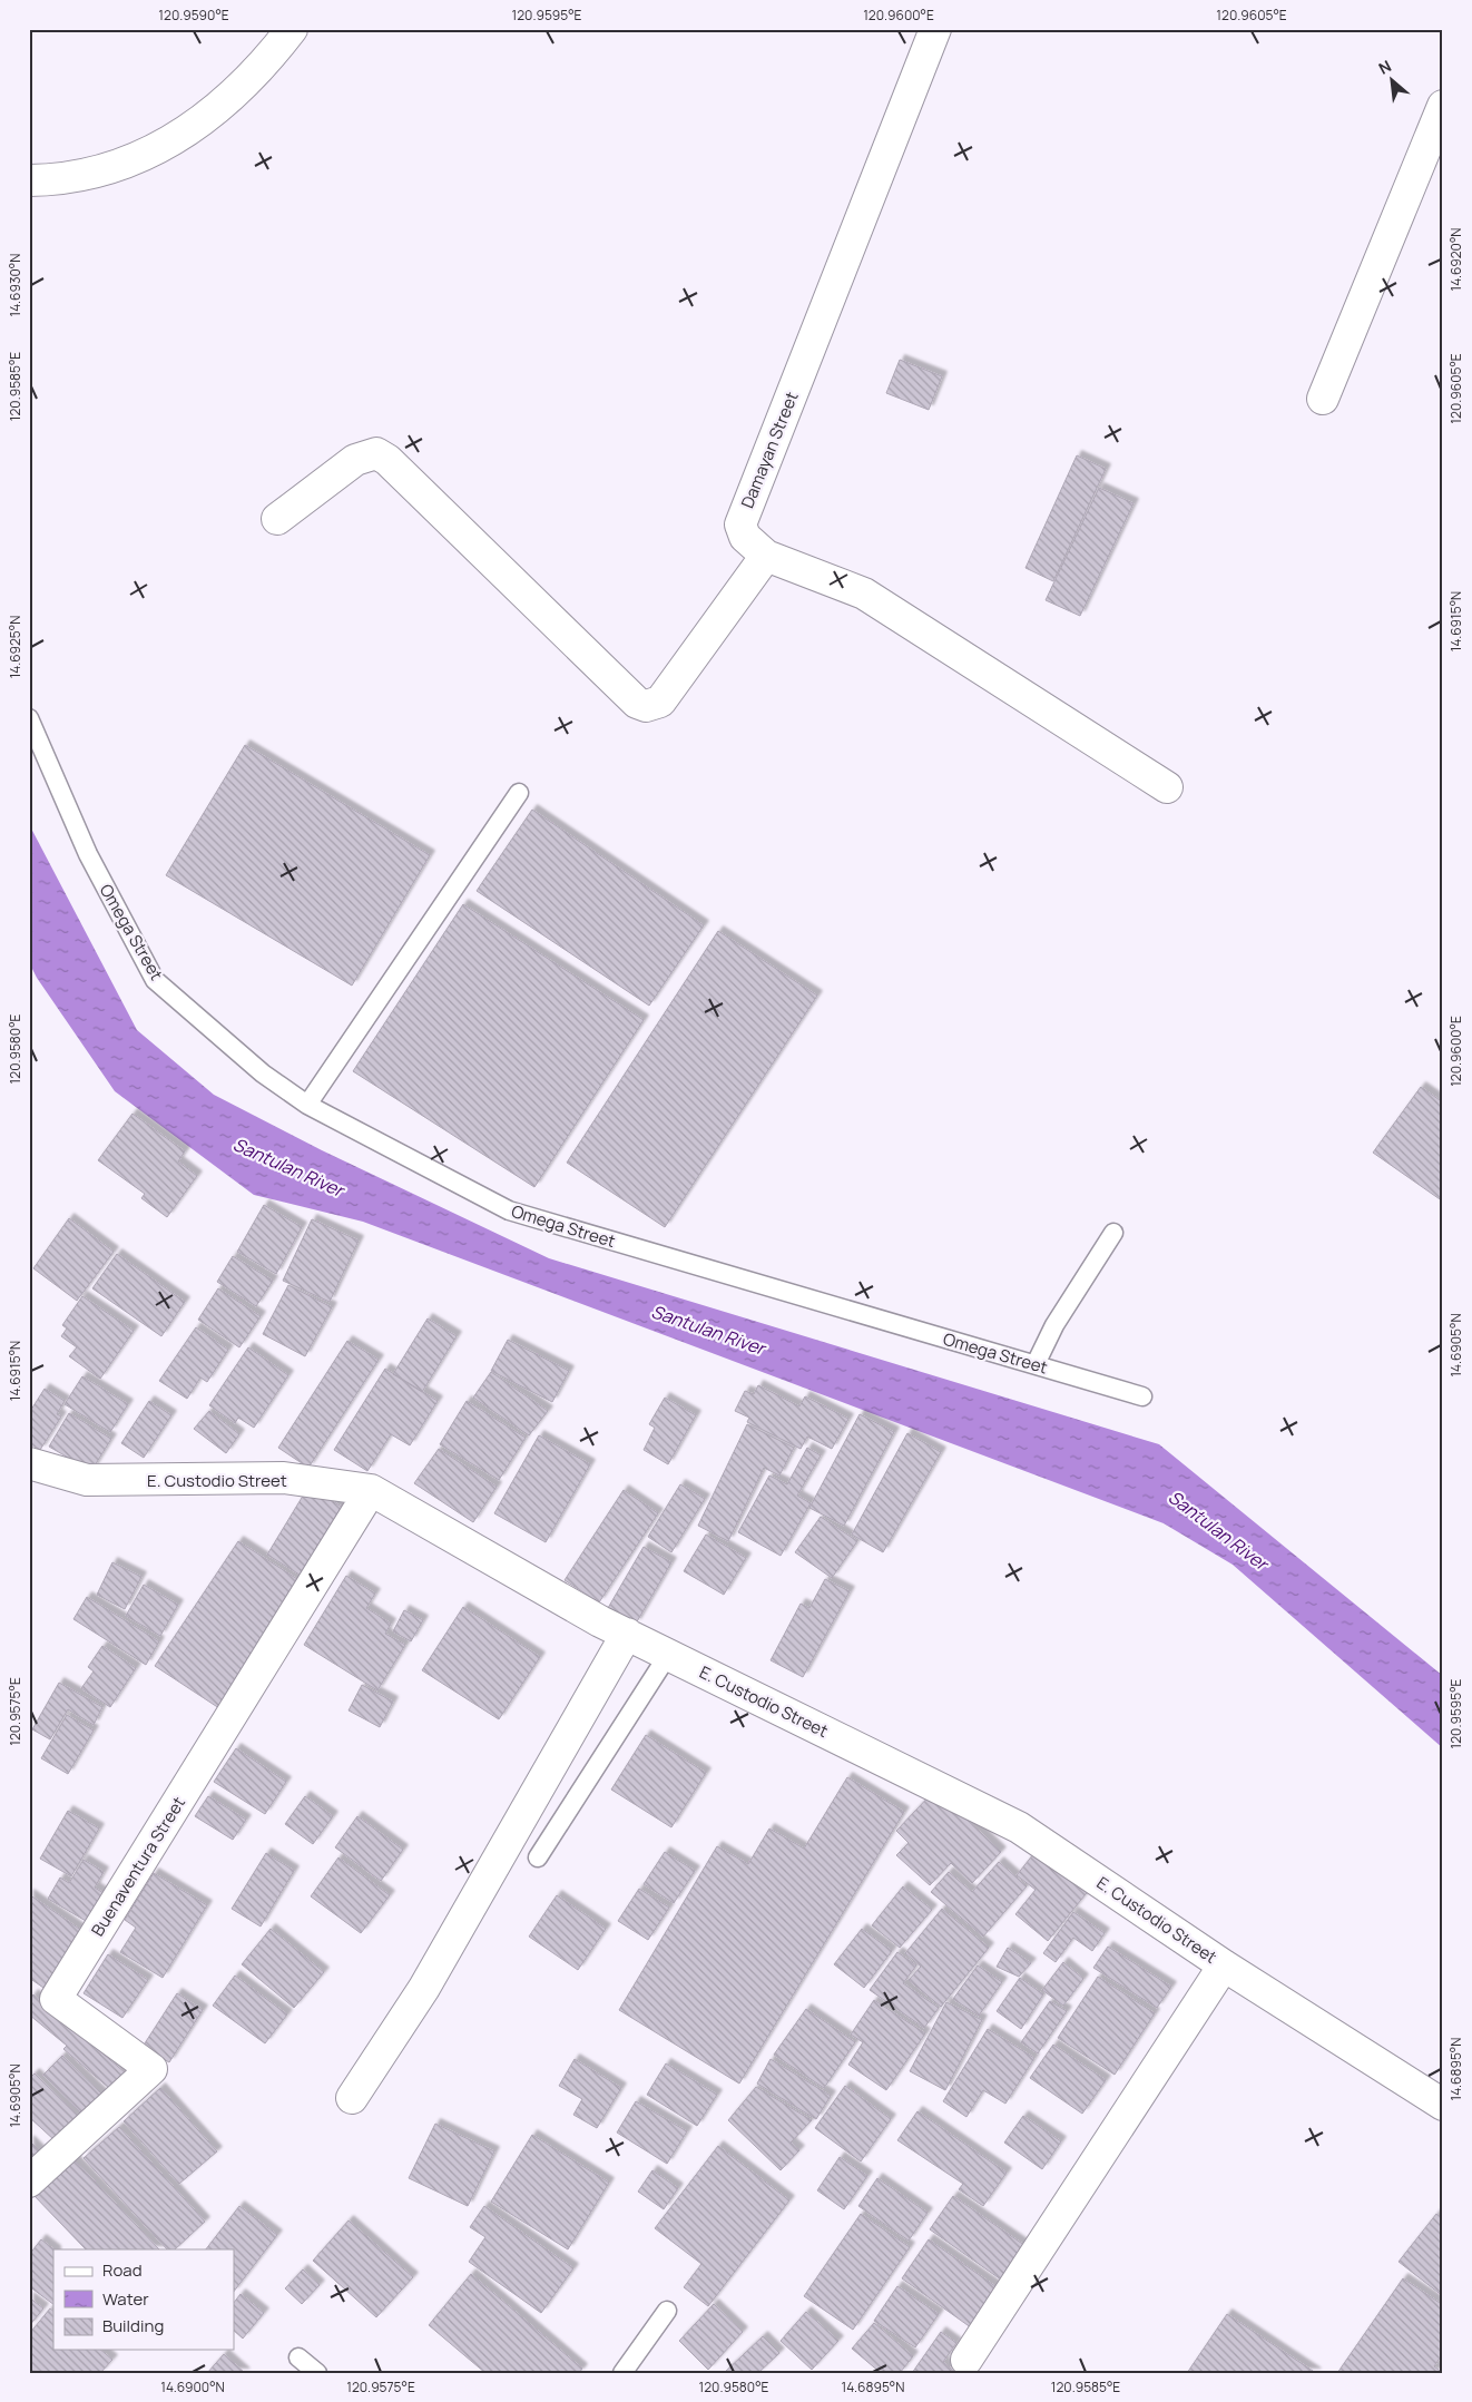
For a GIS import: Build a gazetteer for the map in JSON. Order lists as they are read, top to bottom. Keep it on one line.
{"streets":{"street":["Damayan Street","E. Custodio Street","Buenaventura Street"],"lane":["Omega Street"]},"crossings":[["E. Custodio Street","Buenaventura Street"]],"water":["Santulan River"],"legend":["Road","Water","Building"],"north":"top left","coordinates":["120.9590°E","120.9595°E","120.9600°E","120.9605°E","14.6920°N","14.6930°N","120.9585°E","14.6915°N","14.6925°N","120.9580°E","14.6905°N","120.9575°E","14.6895°N","14.6900°N"]}
